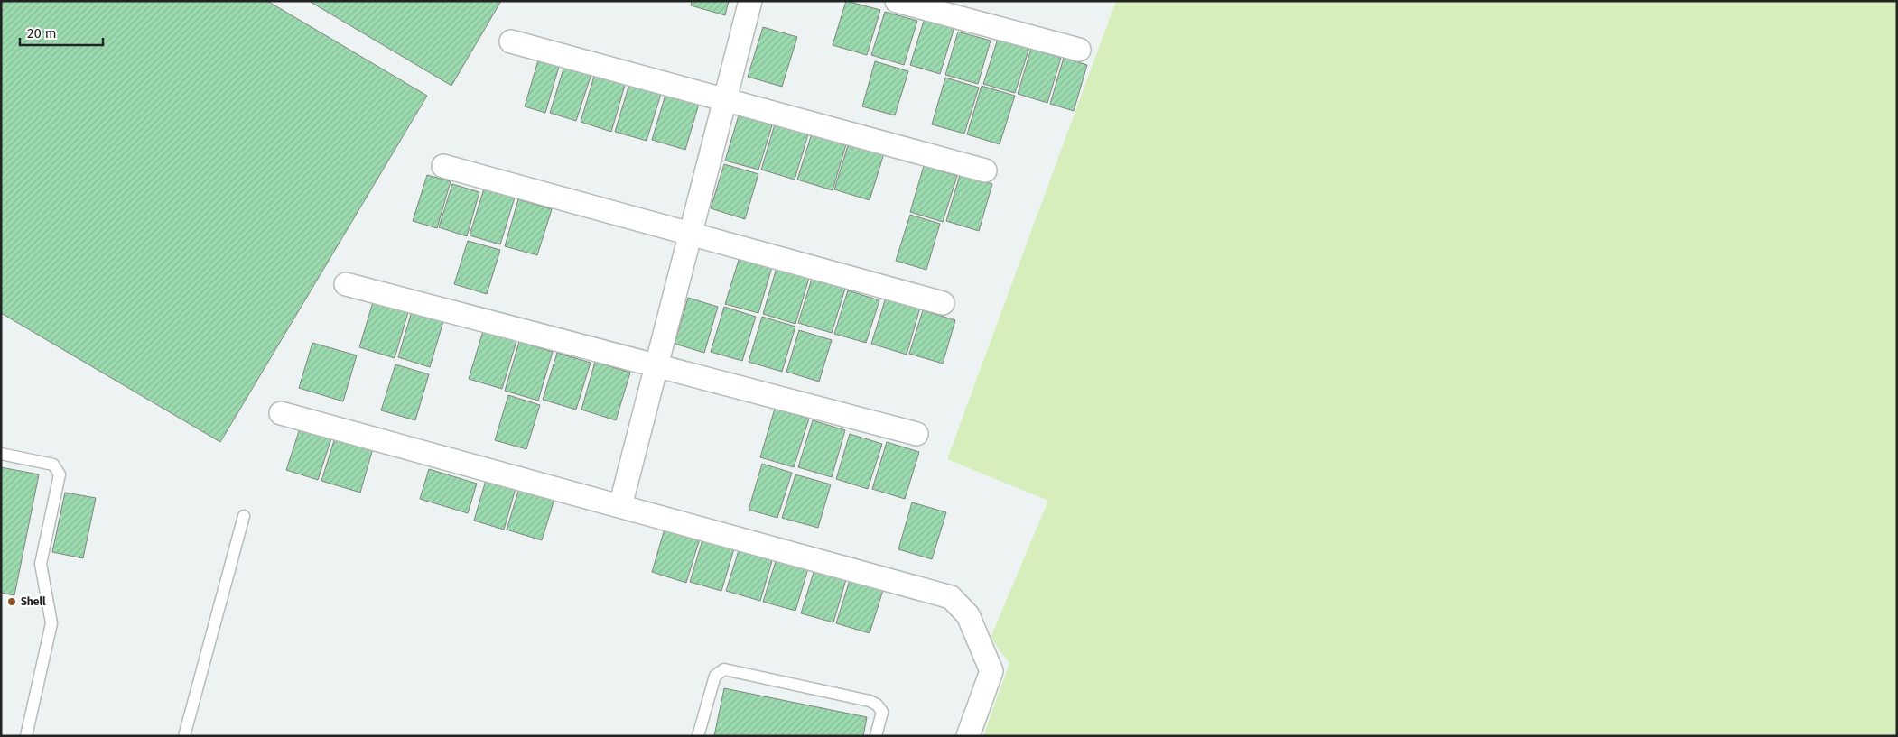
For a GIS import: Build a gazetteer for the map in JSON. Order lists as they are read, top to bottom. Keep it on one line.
{"places":["Shell"],"scale_bar":"20 m"}
